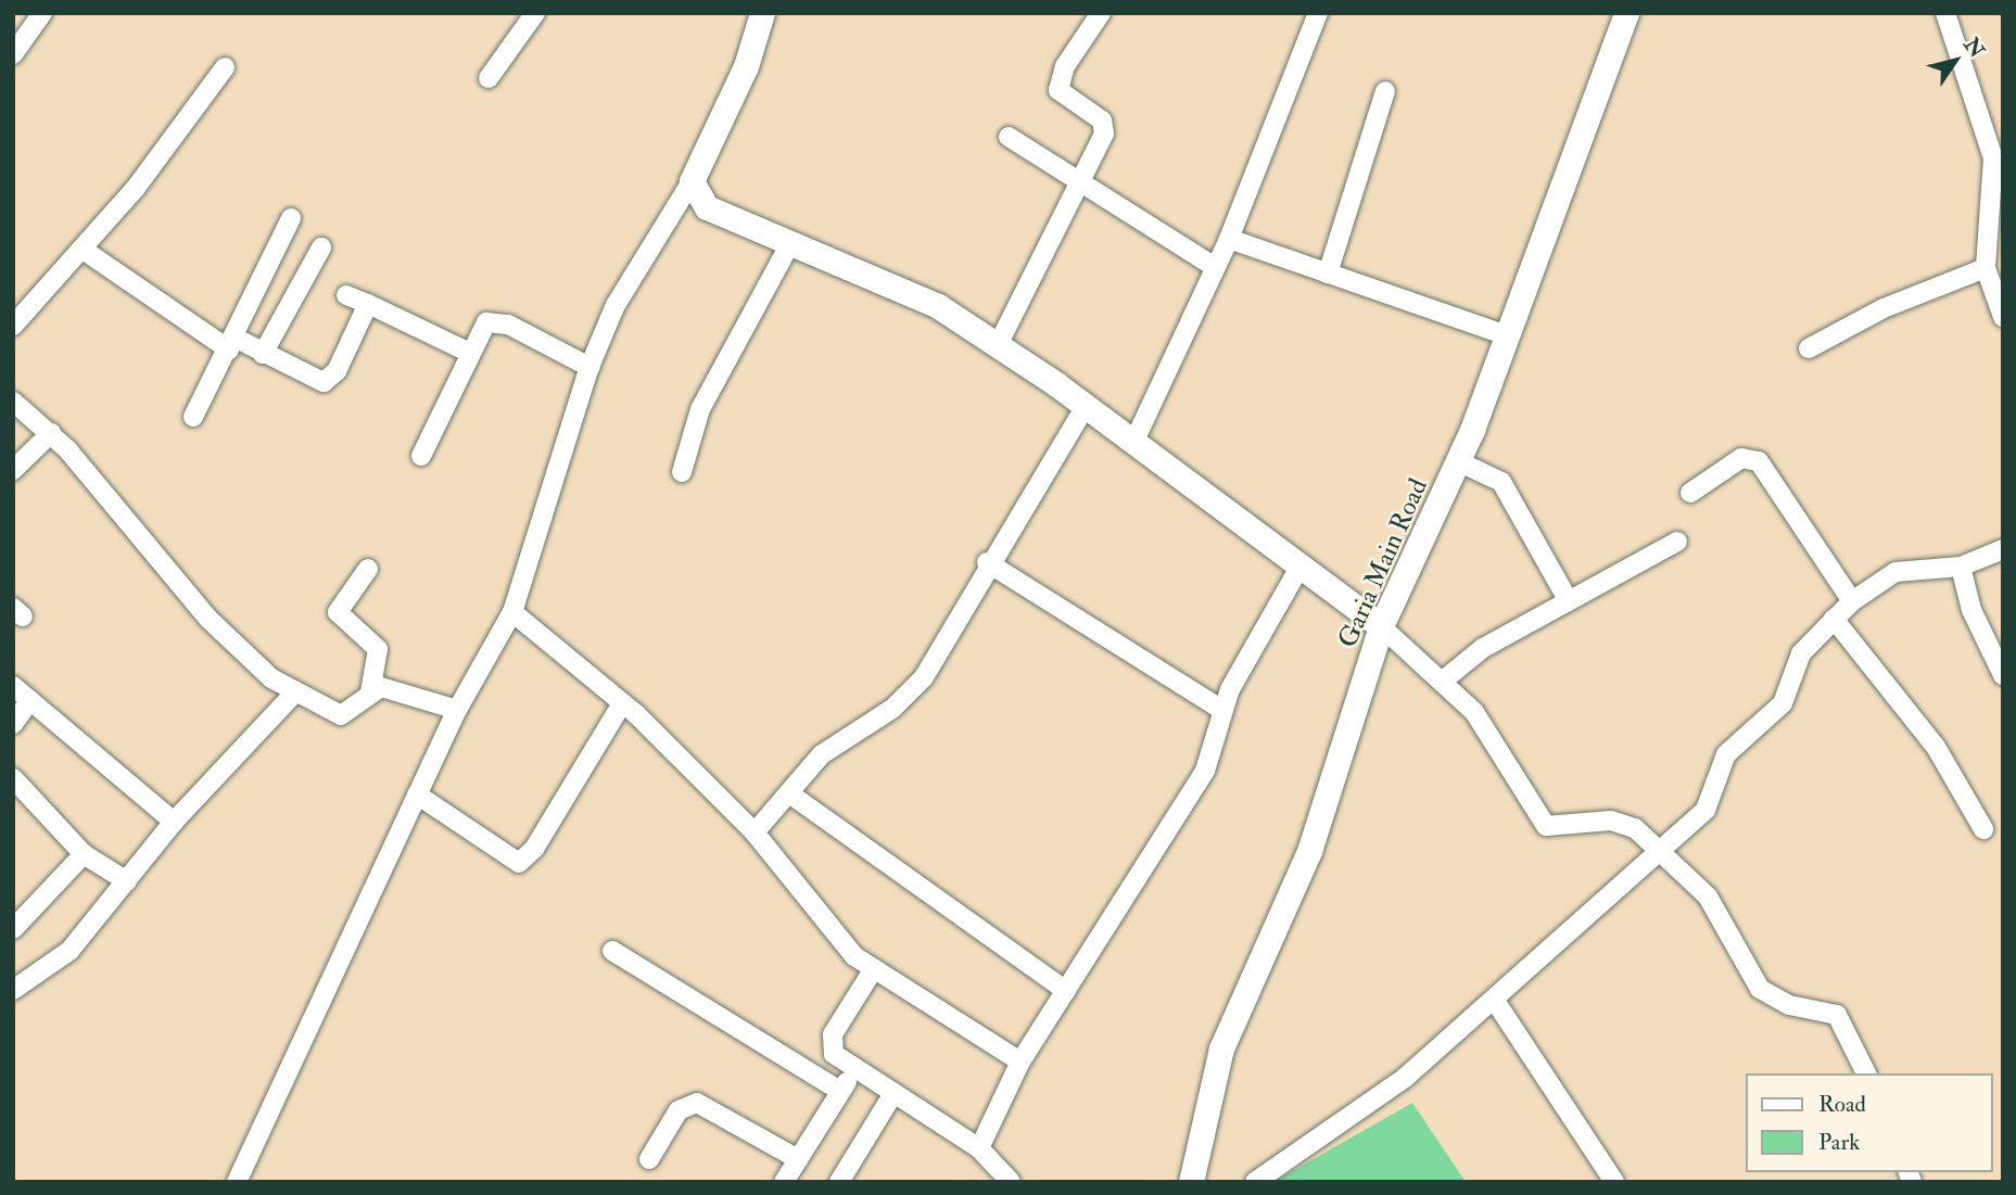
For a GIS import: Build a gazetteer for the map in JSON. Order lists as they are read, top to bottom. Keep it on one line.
{"streets":{"main road":["Garia Main Road"]},"legend":["Road","Park"],"north":"top right"}
